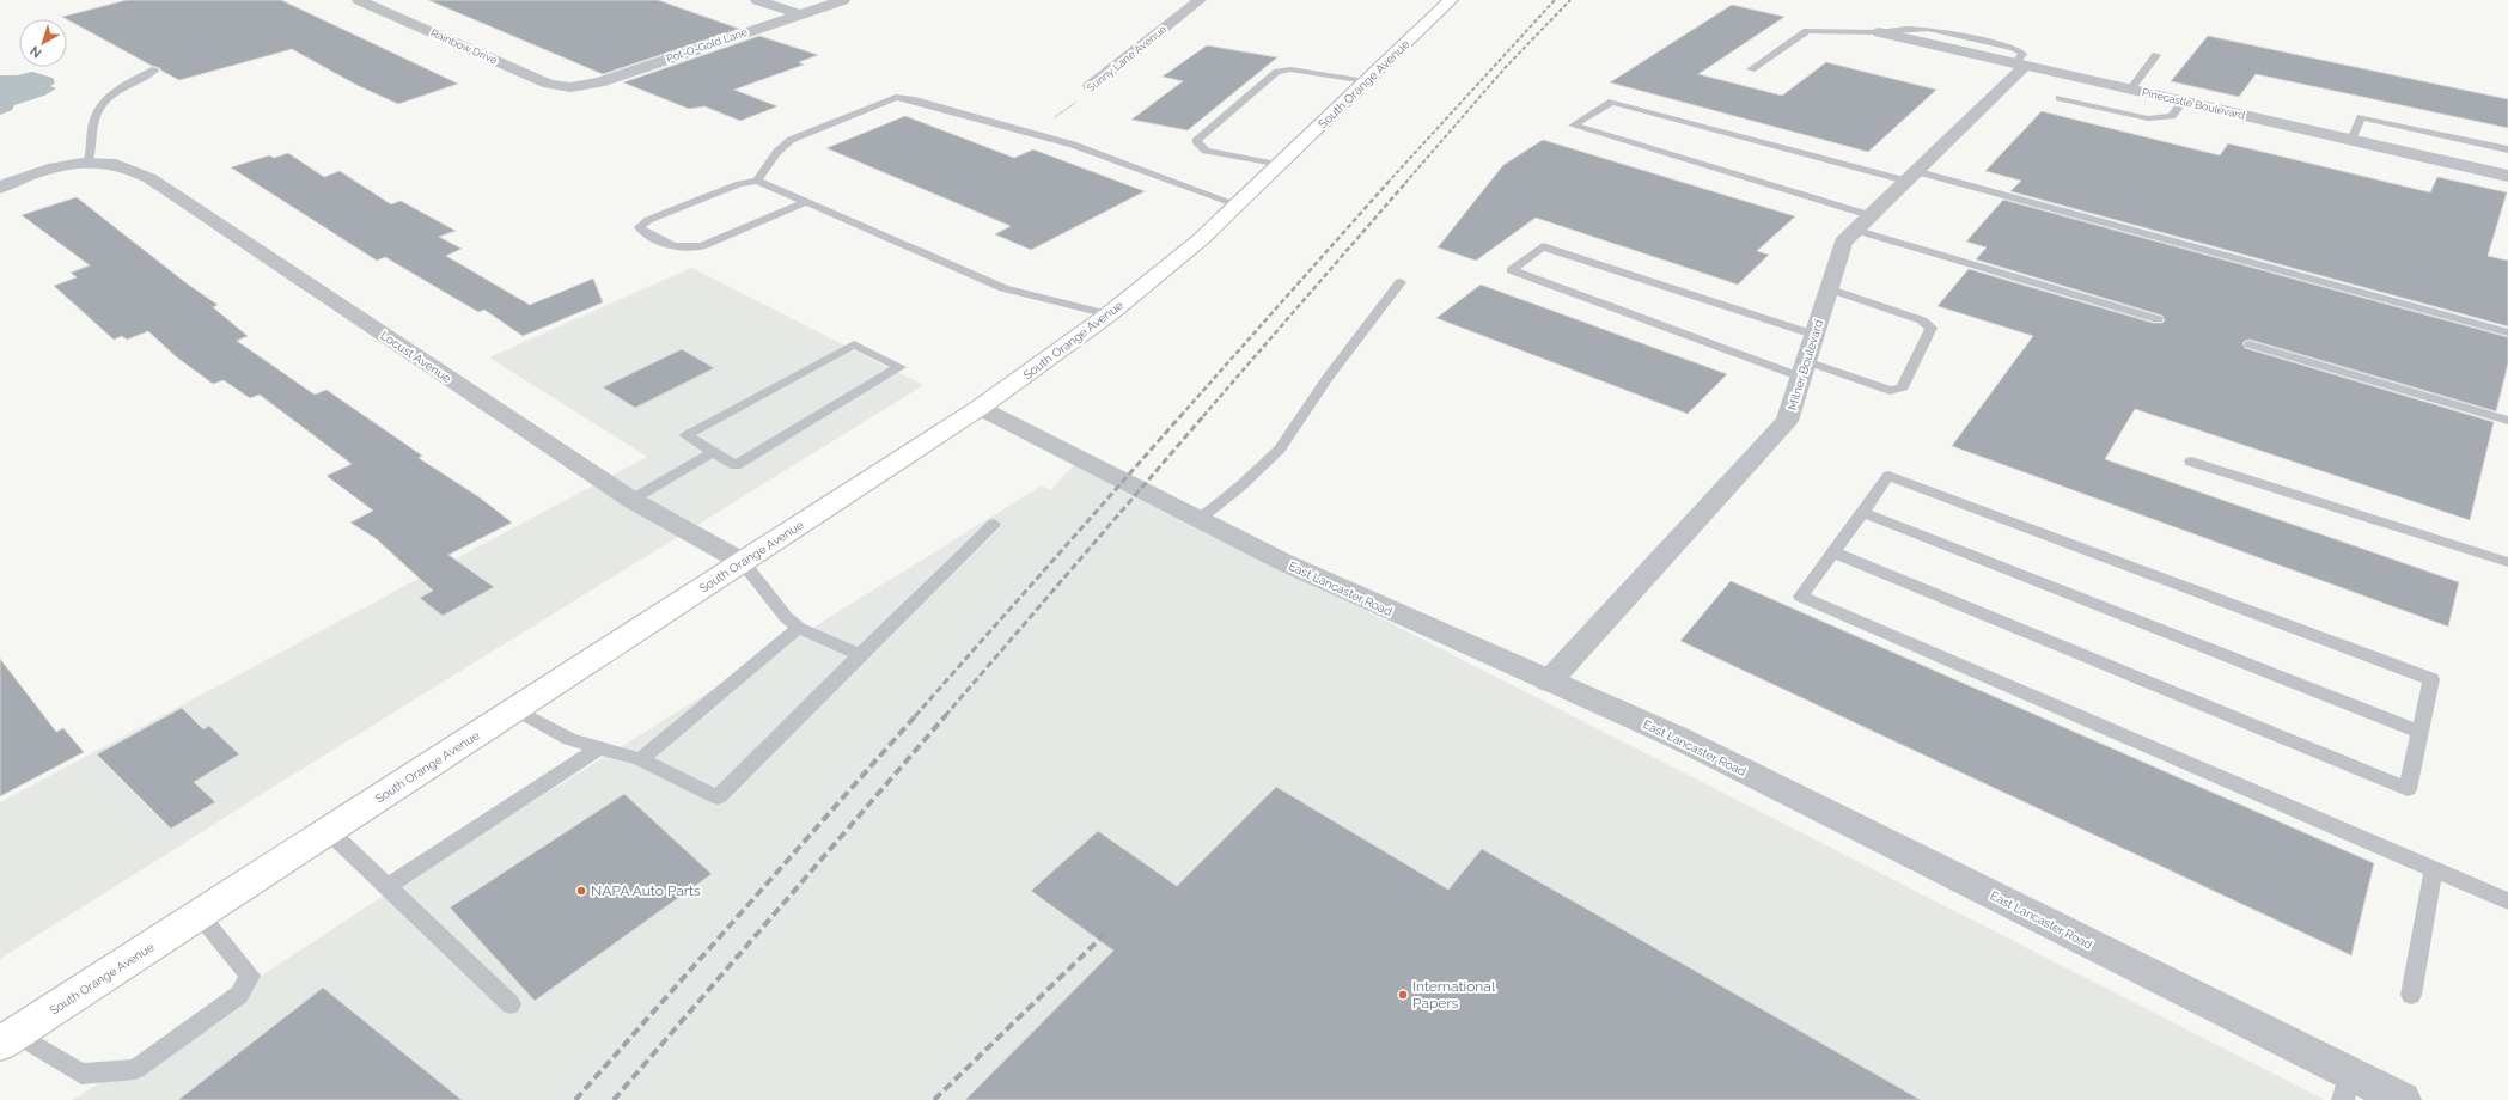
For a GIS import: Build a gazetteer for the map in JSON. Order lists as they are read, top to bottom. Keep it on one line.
{"streets":{"main road":["South Orange Avenue"],"street":["Pot-O-Gold Lane","Rainbow Drive","Sunny Lane Avenue","Pinecastle Boulevard","Locust Avenue","Milner Boulevard","East Lancaster Road"]},"crossings":[["Pot-O-Gold Lane","Rainbow Drive"],["South Orange Avenue","Locust Avenue"],["South Orange Avenue","East Lancaster Road"],["Pinecastle Boulevard","Milner Boulevard"],["Milner Boulevard","East Lancaster Road"]],"places":["NAPA Auto Parts","International Papers"],"north":"bottom left"}
